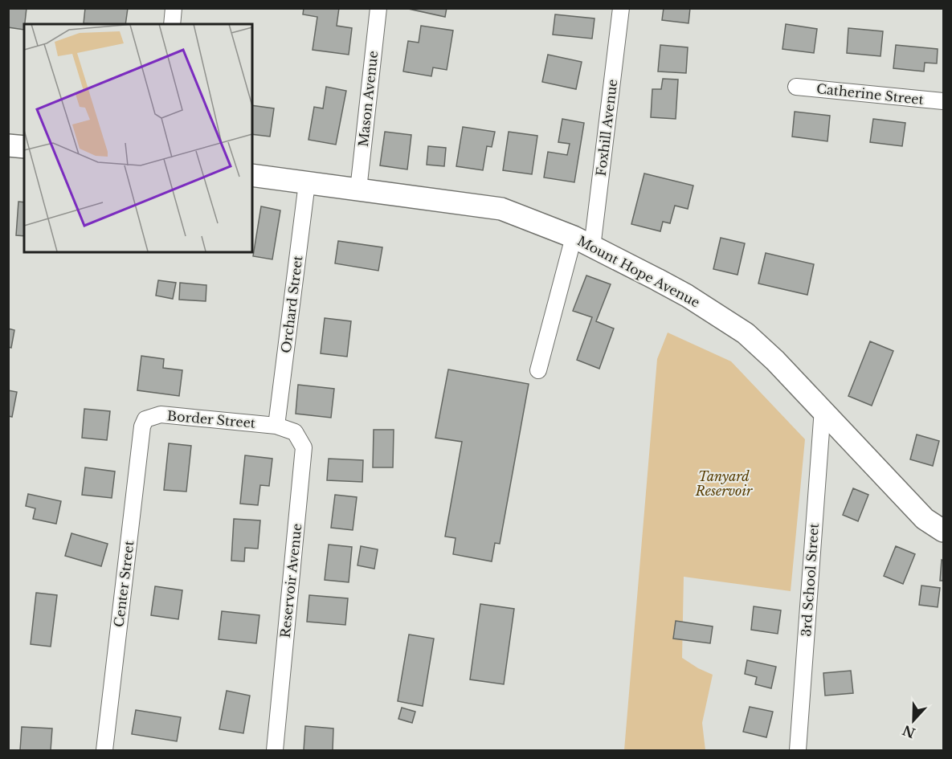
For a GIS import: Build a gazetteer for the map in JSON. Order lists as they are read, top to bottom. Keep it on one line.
{"streets":{"street":["Catherine Street","Mason Avenue","Foxhill Avenue","Mount Hope Avenue","Orchard Street","Border Street","3rd School Street","Reservoir Avenue","Center Street"]},"crossings":[["Mason Avenue","Mount Hope Avenue"],["Foxhill Avenue","Mount Hope Avenue"],["Mount Hope Avenue","Orchard Street"],["Mount Hope Avenue","3rd School Street"],["Orchard Street","Border Street"],["Orchard Street","Reservoir Avenue"],["Border Street","Reservoir Avenue"],["Border Street","Center Street"]],"parks":["Tanyard Reservoir"],"north":"bottom"}
